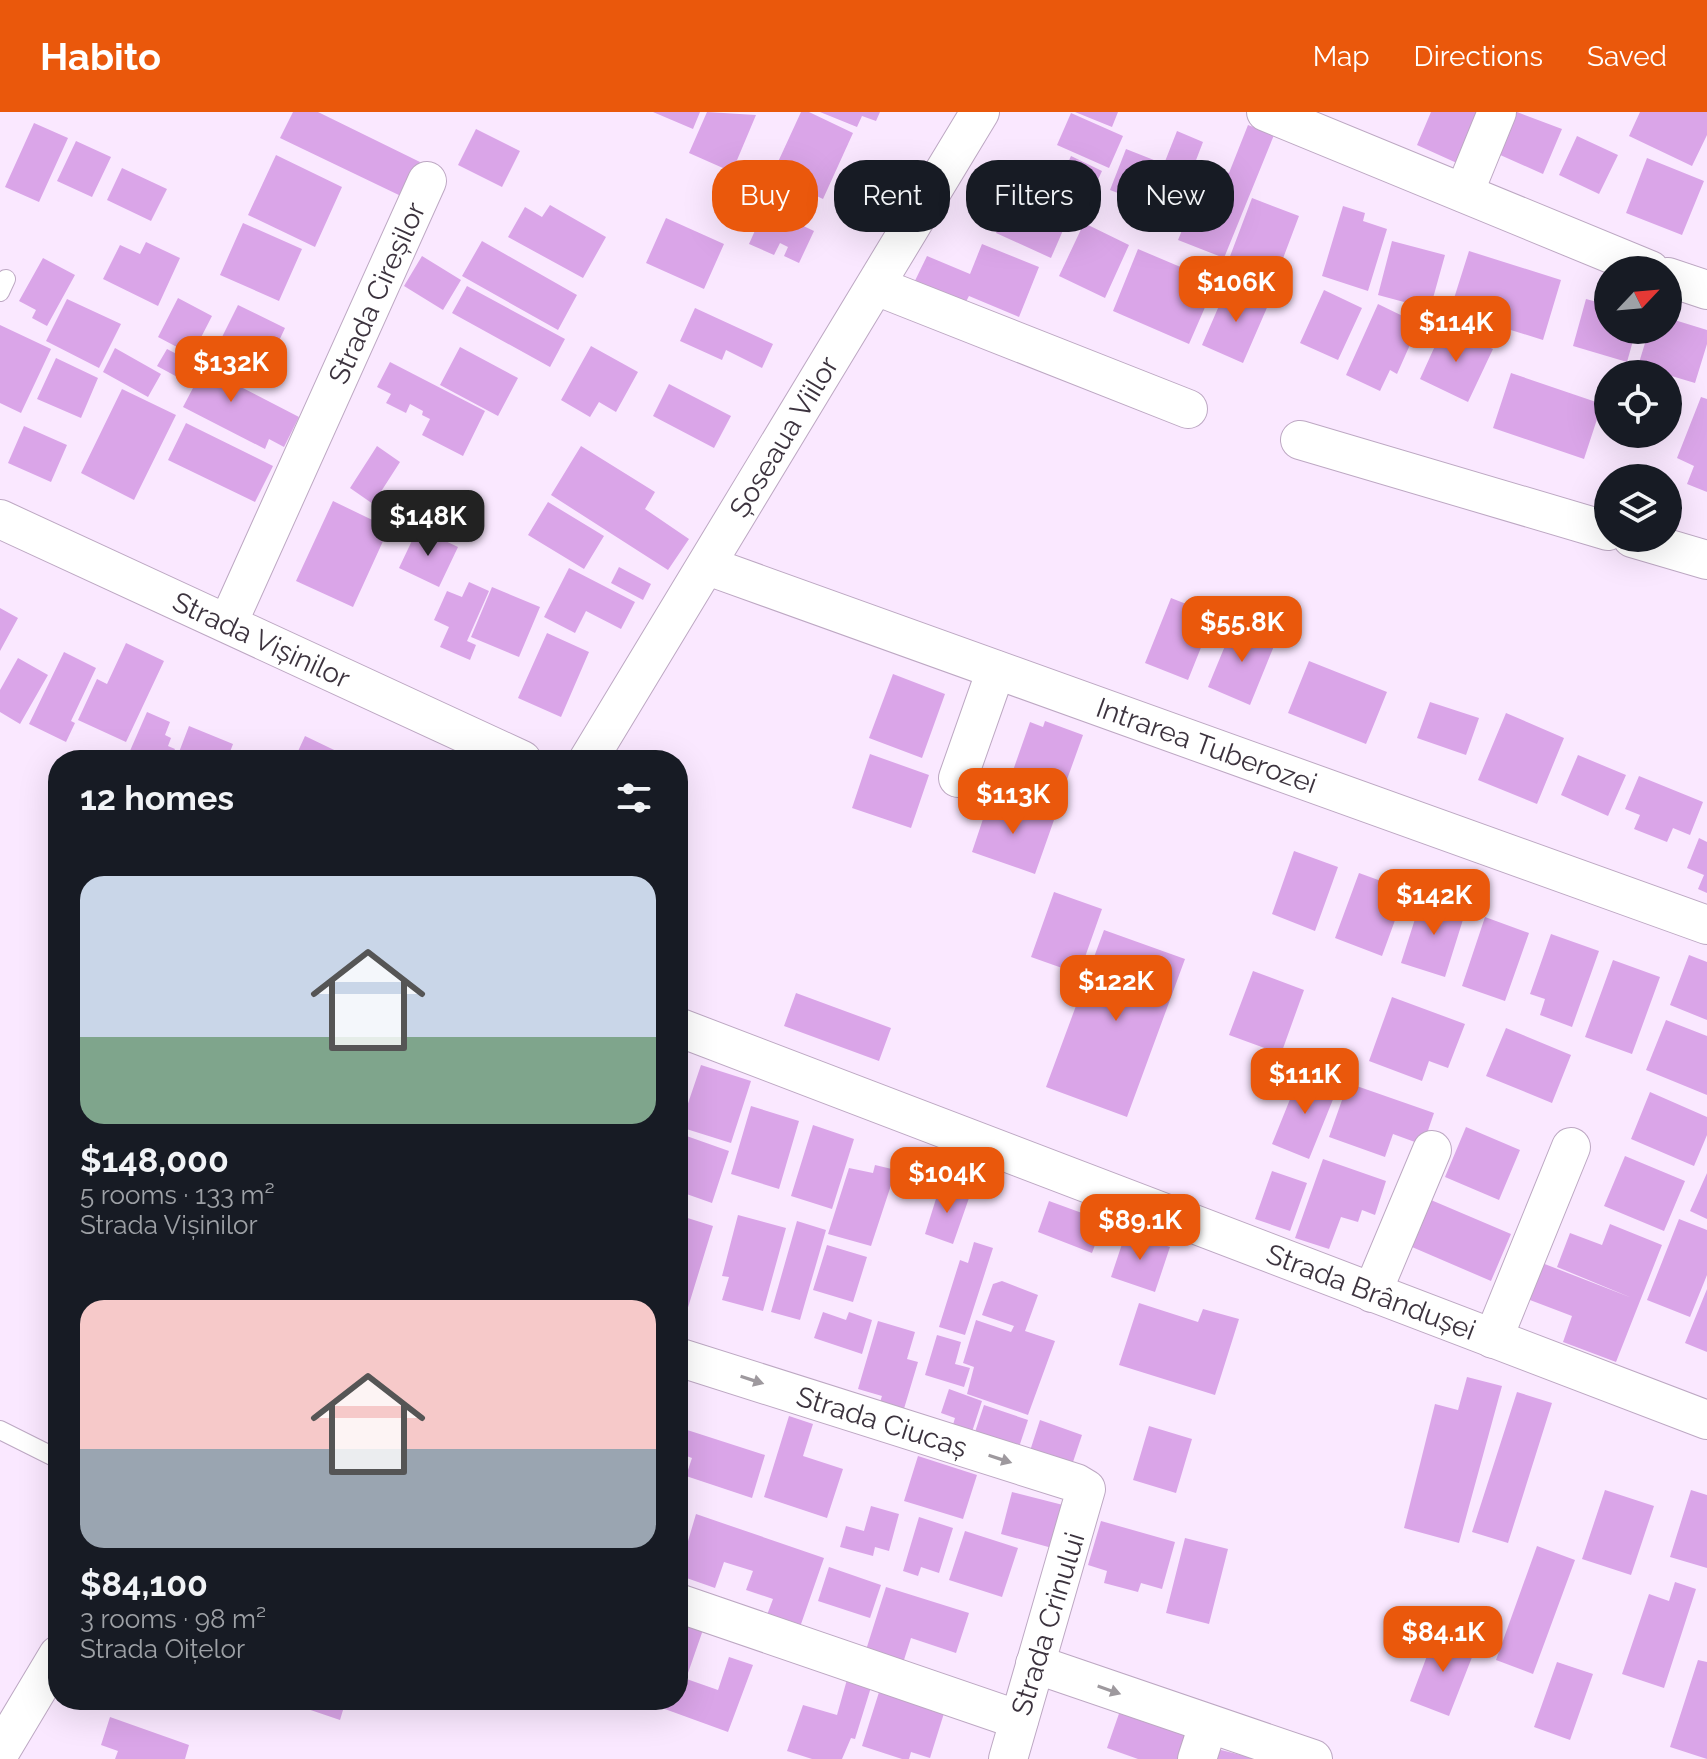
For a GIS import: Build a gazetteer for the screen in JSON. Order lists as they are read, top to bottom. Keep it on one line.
{"streets":{"street":["Strada Cireșilor","Șoseaua Viilor","Strada Vișinilor","Intrarea Tuberozei","Strada Brândușei","Strada Ciucaș","Strada Crinului"]},"crossings":[["Strada Cireșilor","Strada Vișinilor"],["Șoseaua Viilor","Intrarea Tuberozei"],["Strada Ciucaș","Strada Crinului"]],"north":"top right","page":{"header":"Habito","nav":["Map","Directions","Saved"],"chip":["Buy","Rent","Filters","New"],"price":["$106K","$114K","$132K","$148K","$55.8K","$113K","$142K","$122K","$111K","$104K","$89.1K","$84.1K"],"heading":"12 homes","list":[{"name":"$148,000","note":"5 rooms · 133 m² · Strada Vișinilor"},{"name":"$84,100","note":"3 rooms · 98 m² · Strada Oițelor"}]}}
